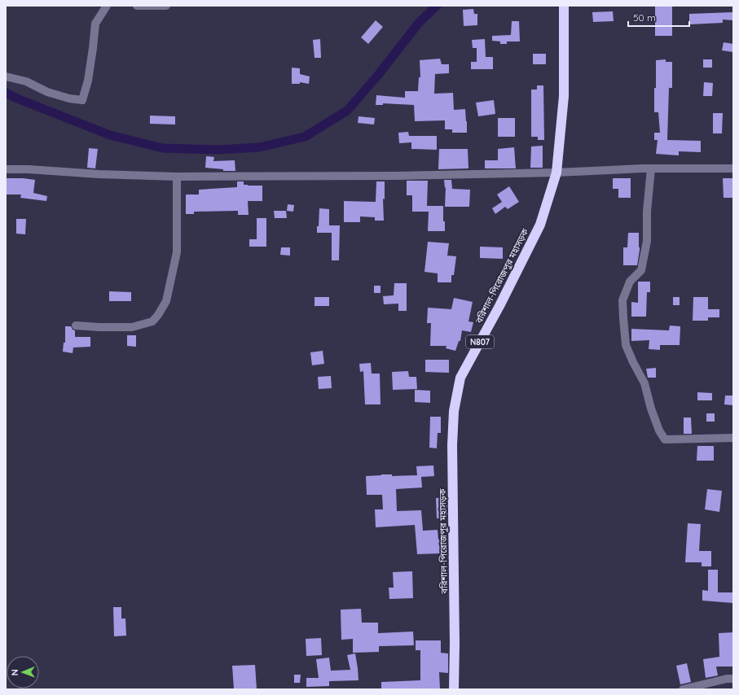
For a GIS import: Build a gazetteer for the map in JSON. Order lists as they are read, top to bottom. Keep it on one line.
{"streets":{"highway":["বরিশাল-পিরোজপুর মহাসড়ক","N807"]},"scale_bar":"50 m","north":"left"}
